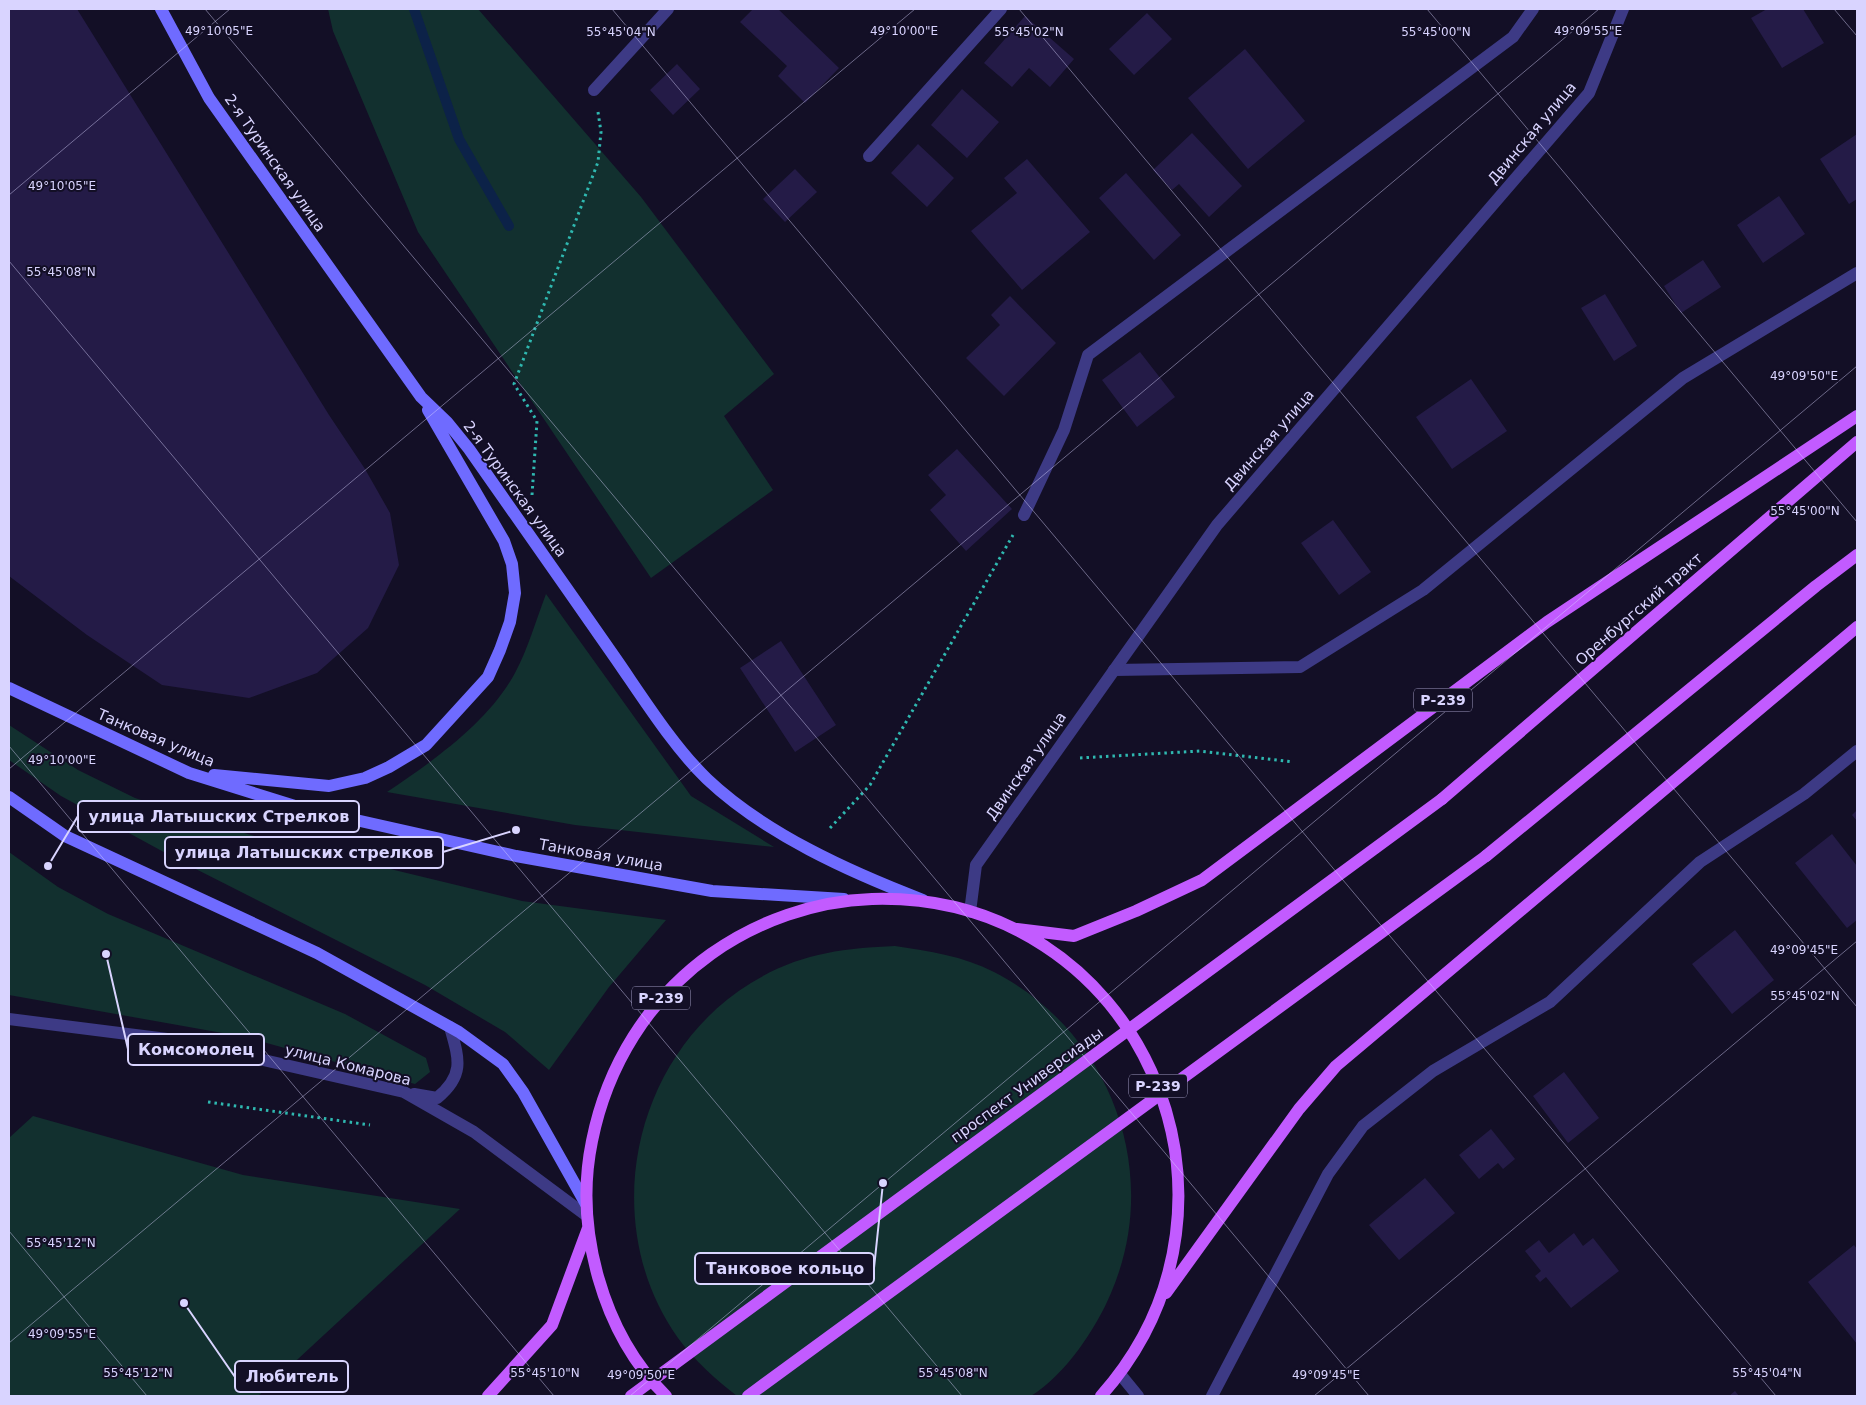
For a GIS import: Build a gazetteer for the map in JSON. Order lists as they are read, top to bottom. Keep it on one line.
{"streets":{"main road":["Оренбургский тракт","Р-239","проспект Универсиады"],"street":["Двинская улица","2-я Туринская улица","Танковая улица","улица Комарова"]},"crossings":[["Двинская улица","Р-239"],["2-я Туринская улица","Р-239"],["Оренбургский тракт","проспект Универсиады"],["Р-239","Танковая улица"],["Р-239","улица Комарова"]],"places":["улица Латышских стрелков","улица Латышских Стрелков","Комсомолец","Танковое кольцо","Любитель"],"coordinates":["49°10'05\"E","49°10'00\"E","49°09'55\"E","55°45'02\"N","55°45'04\"N","55°45'00\"N","55°45'08\"N","49°09'50\"E","49°09'45\"E","55°45'12\"N","55°45'10\"N"]}
